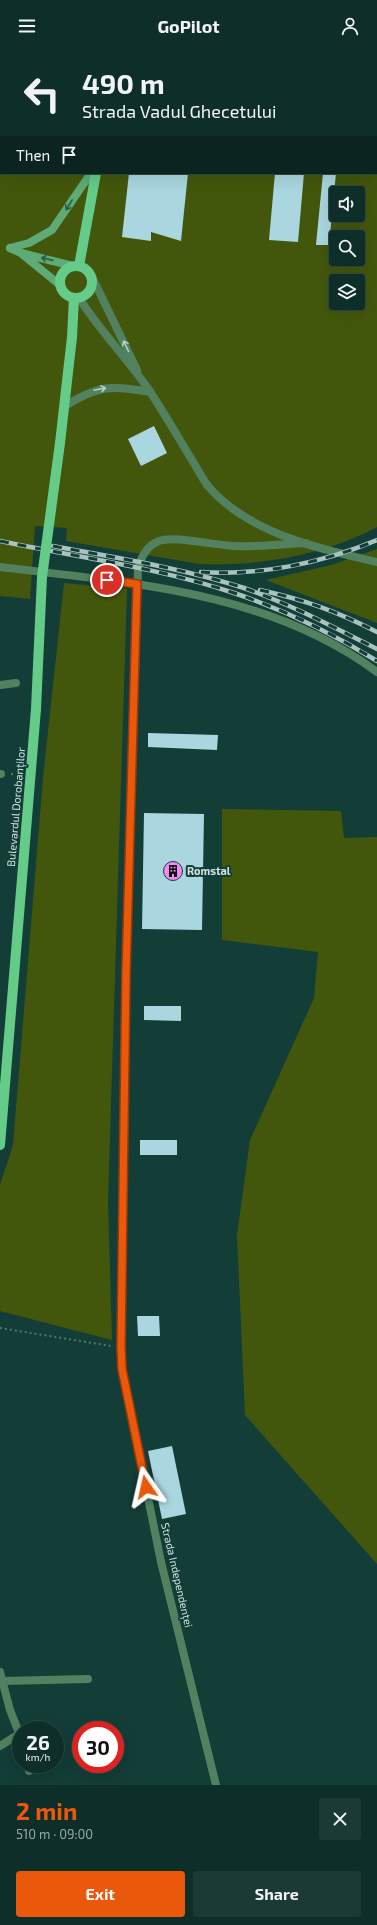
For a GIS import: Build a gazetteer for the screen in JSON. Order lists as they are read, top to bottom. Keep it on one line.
{"streets":{"main road":["Bulevardul Dorobanților"],"street":["Strada Independenței"]},"places":{"building":["Romstal"]},"page":{"header":"GoPilot","turn":["490 m","Strada Vadul Ghecetului"],"then":"Then","speed":"26 km/h","limit":"30","heading":["2 min","510 m · 09:00"],"buttons":["Exit","Share"]}}
